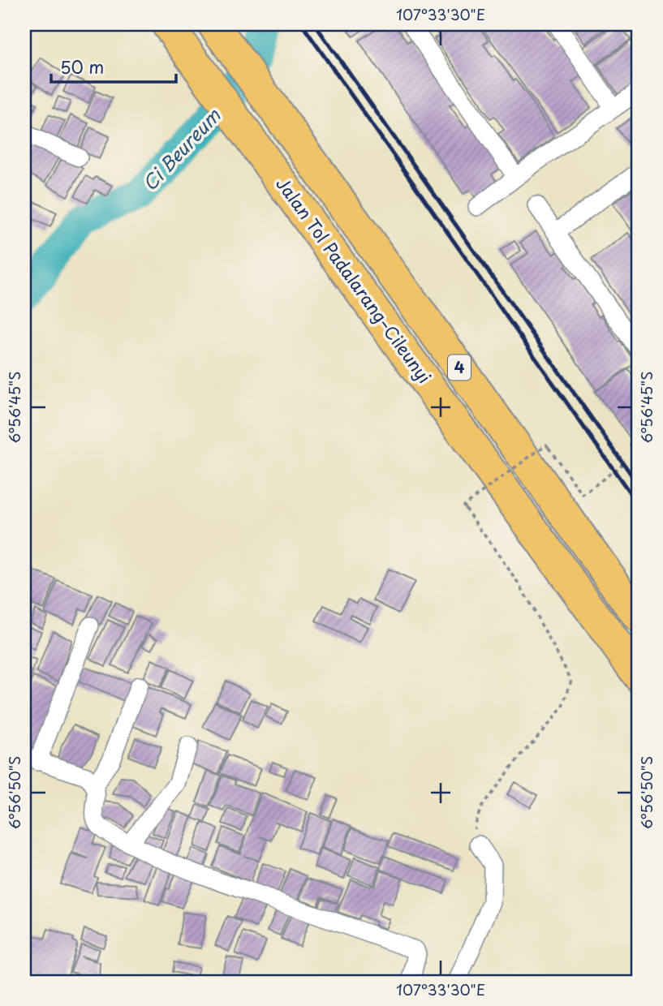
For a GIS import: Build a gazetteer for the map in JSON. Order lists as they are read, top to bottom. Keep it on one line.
{"streets":{"highway":["Jalan Tol Padalarang–Cileunyi","4"]},"water":["Ci Beureum"],"scale_bar":"50 m","coordinates":["107°33'30\"E","6°56'45\"S","6°56'50\"S"]}
